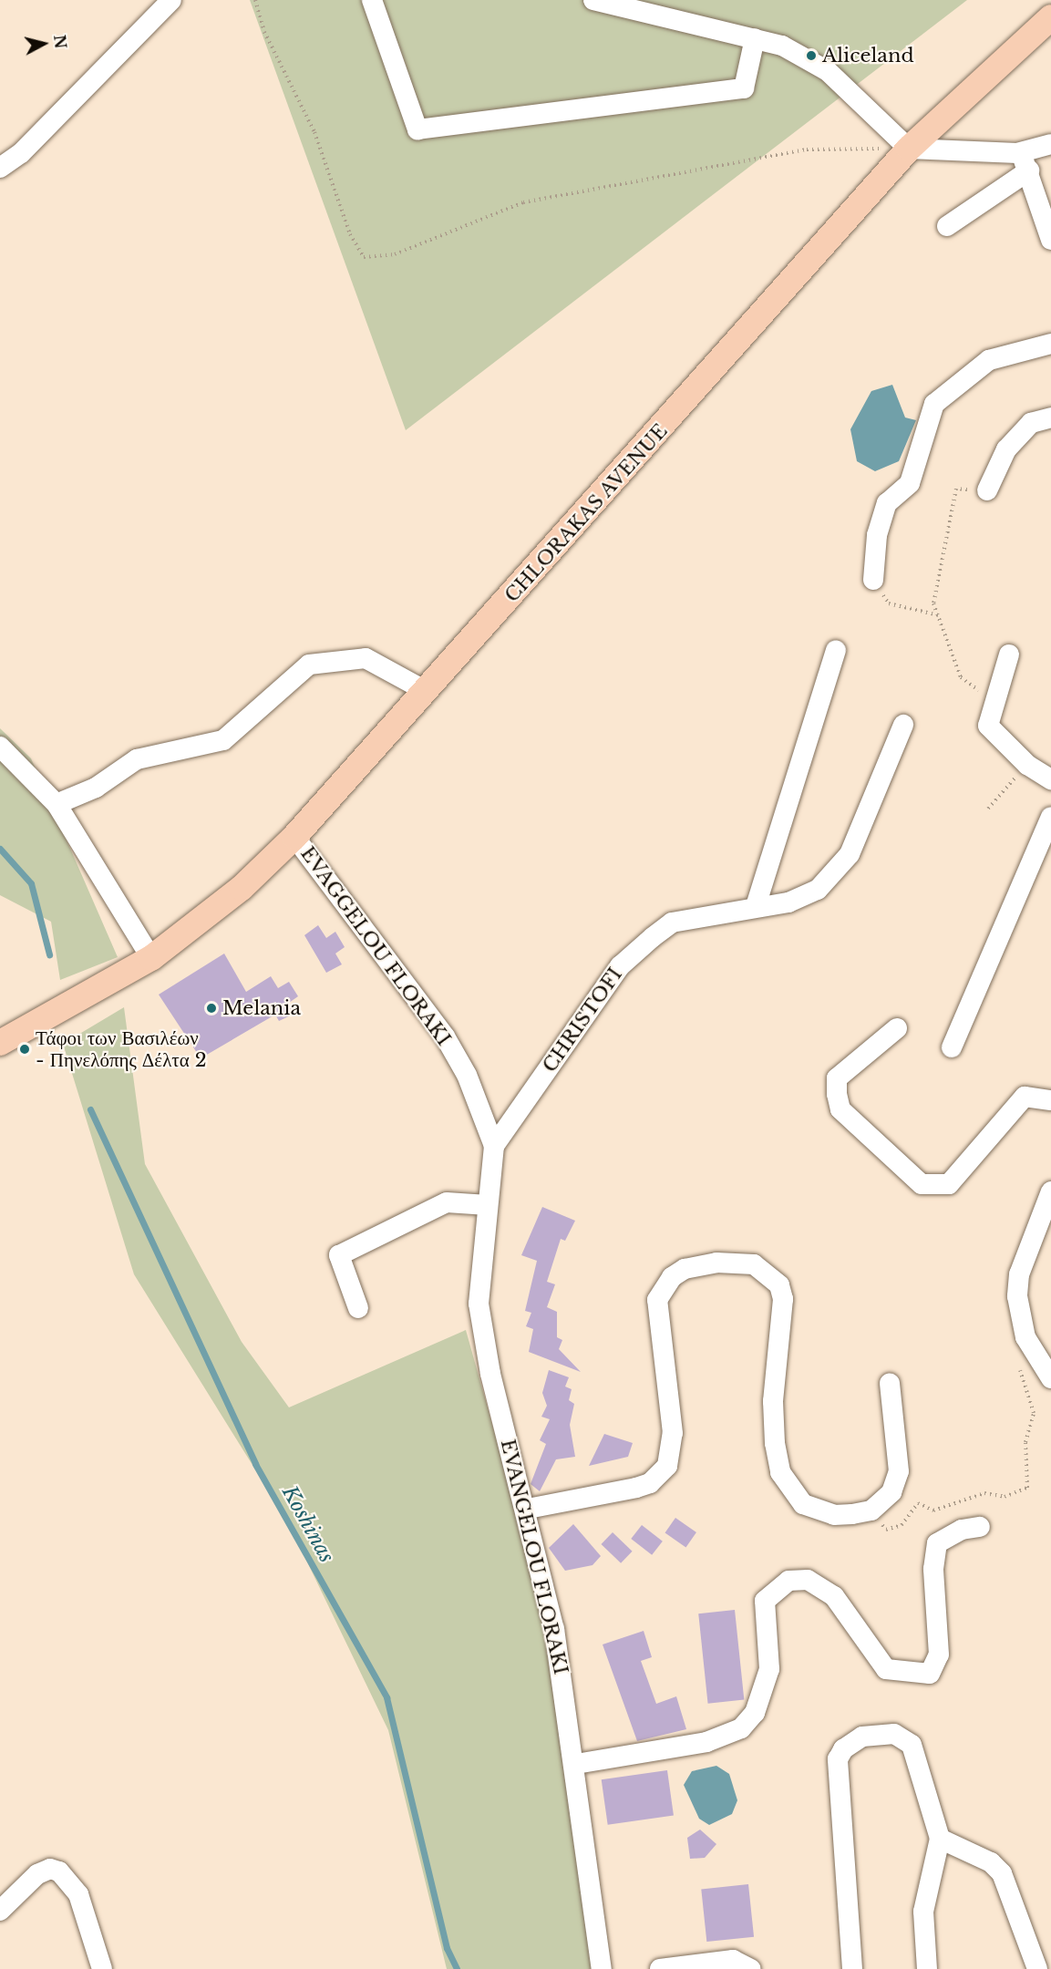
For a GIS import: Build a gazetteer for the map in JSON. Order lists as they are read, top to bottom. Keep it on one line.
{"streets":{"main road":["CHLORAKAS AVENUE"],"street":["EVAGGELOU FLORAKI","CHRISTOFI","EVANGELOU FLORAKI"]},"crossings":[["CHLORAKAS AVENUE","EVAGGELOU FLORAKI"],["EVAGGELOU FLORAKI","CHRISTOFI"],["EVAGGELOU FLORAKI","EVANGELOU FLORAKI"],["CHRISTOFI","EVANGELOU FLORAKI"]],"water":["Koshinas"],"places":["Aliceland","Melania","Τάφοι των Βασιλέων - Πηνελόπης Δέλτα 2"],"north":"right"}
